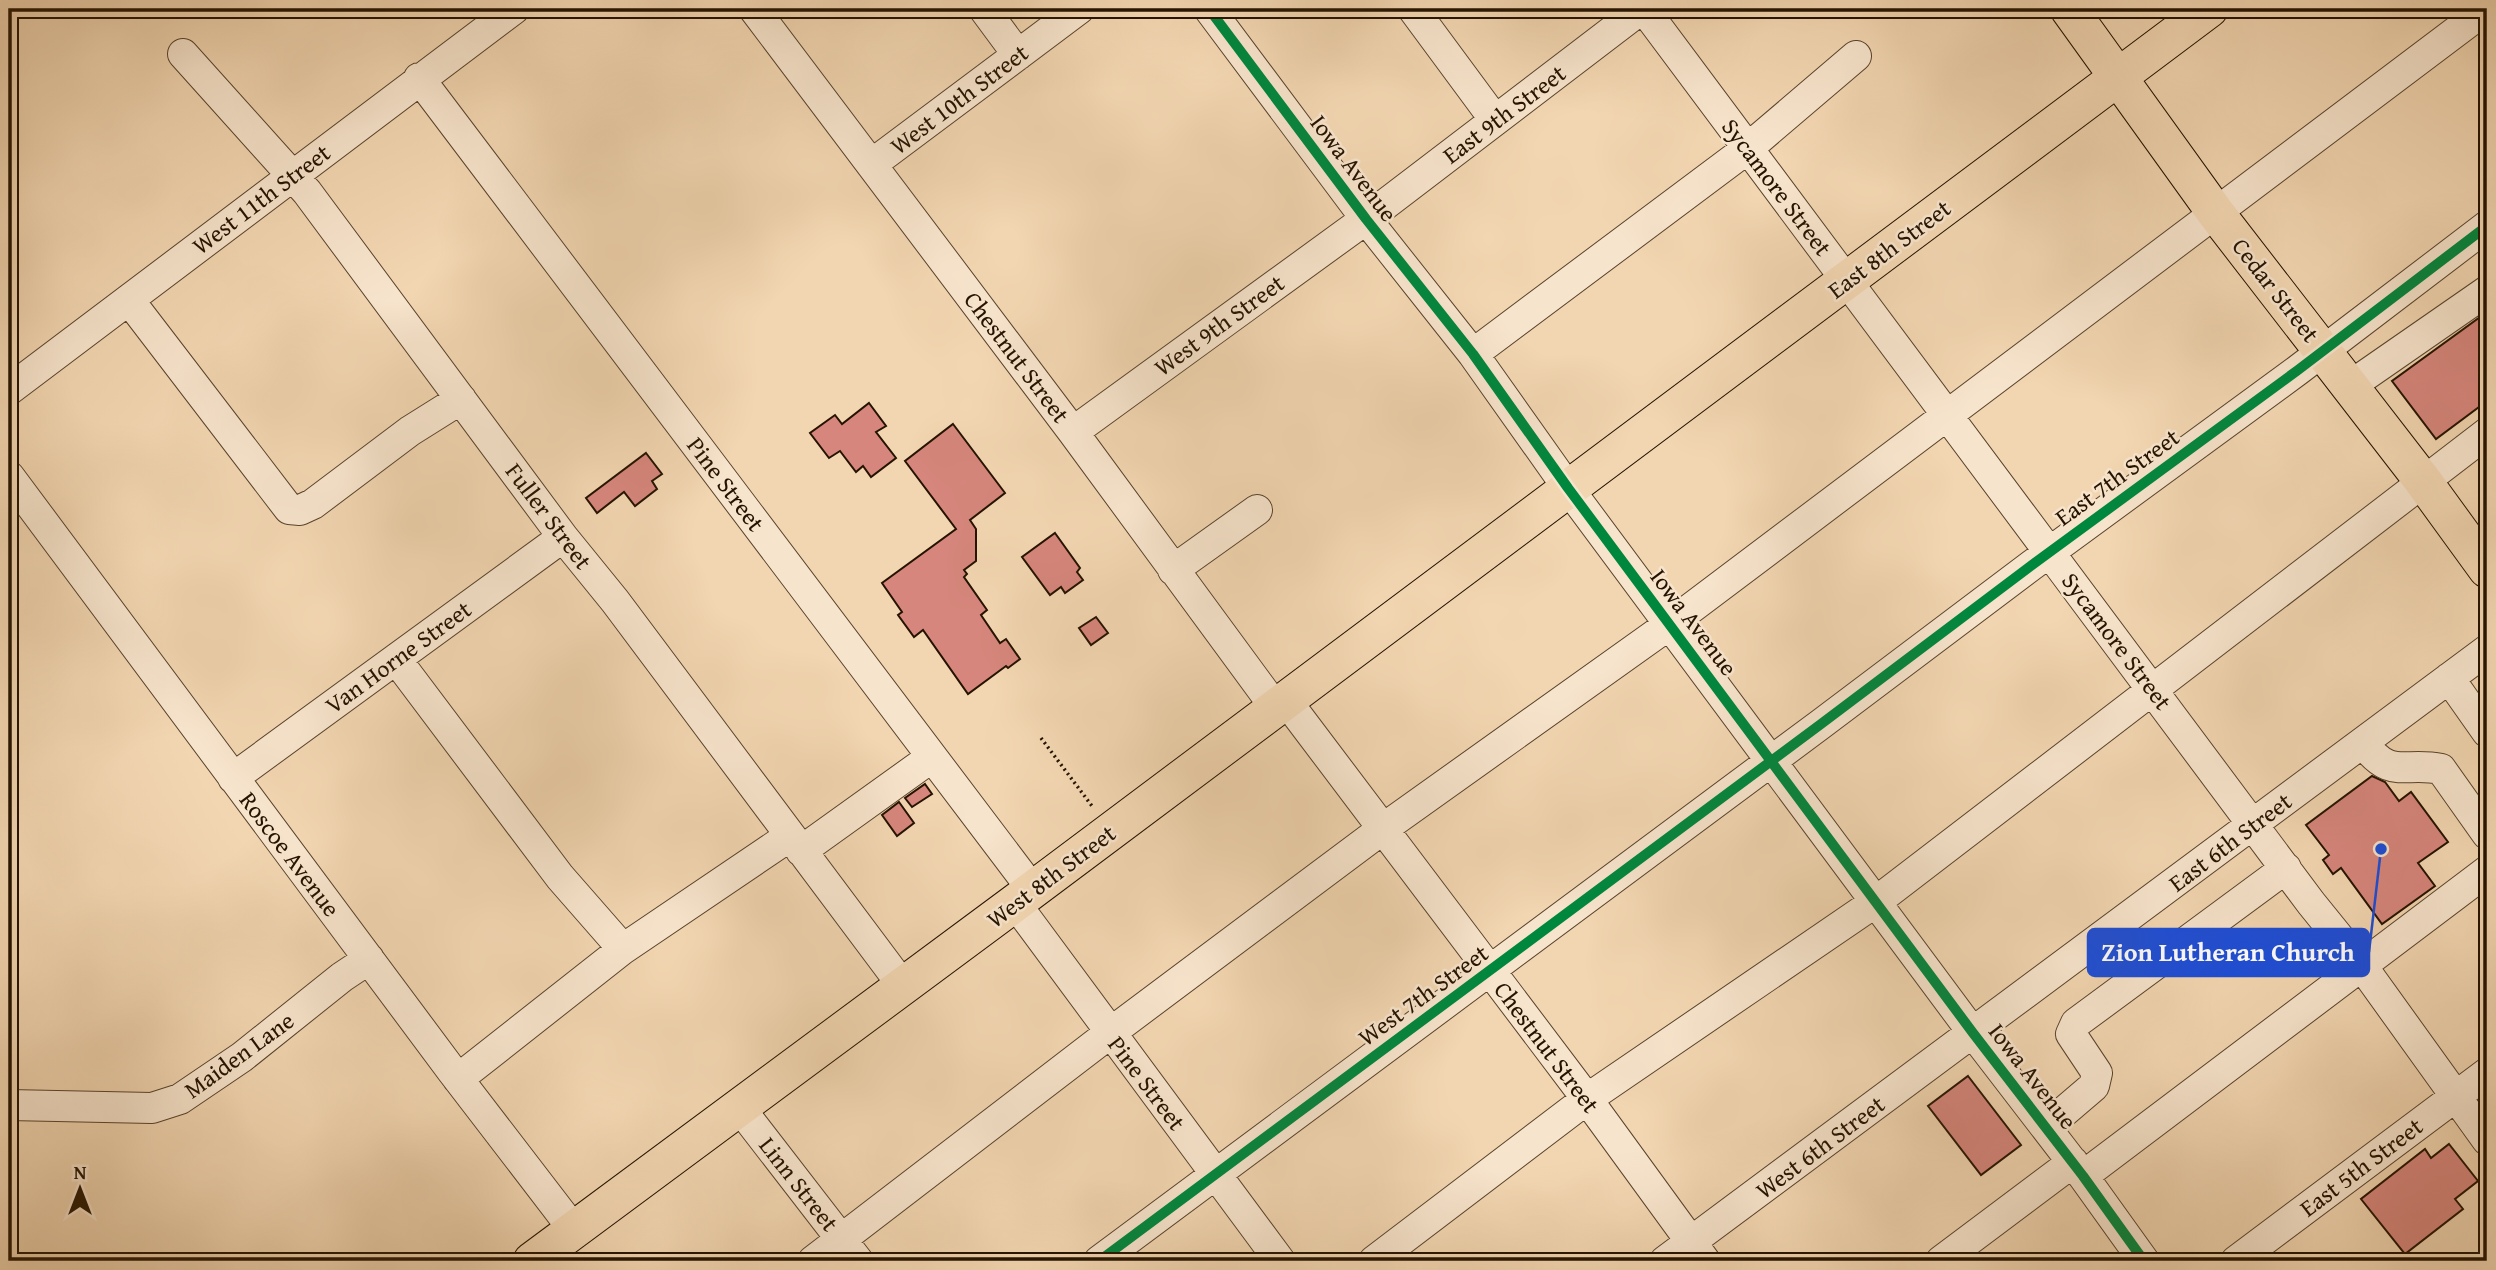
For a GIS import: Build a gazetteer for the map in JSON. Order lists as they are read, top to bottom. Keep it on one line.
{"streets":{"main road":["East 8th Street","Cedar Street","West 8th Street"],"street":["West 10th Street","East 9th Street","Iowa Avenue","Sycamore Street","West 11th Street","West 9th Street","Chestnut Street","East 7th Street","Pine Street","Fuller Street","Van Horne Street","East 6th Street","Roscoe Avenue","West 7th Street","Maiden Lane","West 6th Street","East 5th Street","Linn Street"]},"crossings":[["West 10th Street","Chestnut Street"],["East 9th Street","Iowa Avenue"],["East 9th Street","Sycamore Street"],["East 9th Street","West 9th Street"],["Iowa Avenue","East 8th Street"],["Iowa Avenue","West 9th Street"],["Iowa Avenue","East 7th Street"],["Iowa Avenue","East 6th Street"],["Iowa Avenue","West 8th Street"],["Iowa Avenue","West 7th Street"],["Iowa Avenue","West 6th Street"],["Sycamore Street","East 8th Street"],["Sycamore Street","East 7th Street"],["Sycamore Street","East 6th Street"],["Sycamore Street","East 5th Street"],["West 11th Street","Pine Street"],["West 11th Street","Fuller Street"],["East 8th Street","Cedar Street"],["East 8th Street","West 8th Street"],["Cedar Street","East 7th Street"],["West 9th Street","Chestnut Street"],["Chestnut Street","West 8th Street"],["Chestnut Street","West 7th Street"],["Chestnut Street","West 6th Street"],["East 7th Street","West 7th Street"],["Pine Street","West 8th Street"],["Pine Street","West 7th Street"],["Fuller Street","Van Horne Street"],["Fuller Street","West 8th Street"],["Van Horne Street","Roscoe Avenue"],["East 6th Street","West 6th Street"],["Roscoe Avenue","West 8th Street"],["Roscoe Avenue","Maiden Lane"],["West 8th Street","Linn Street"]],"places":["Zion Lutheran Church"],"north":"top"}
